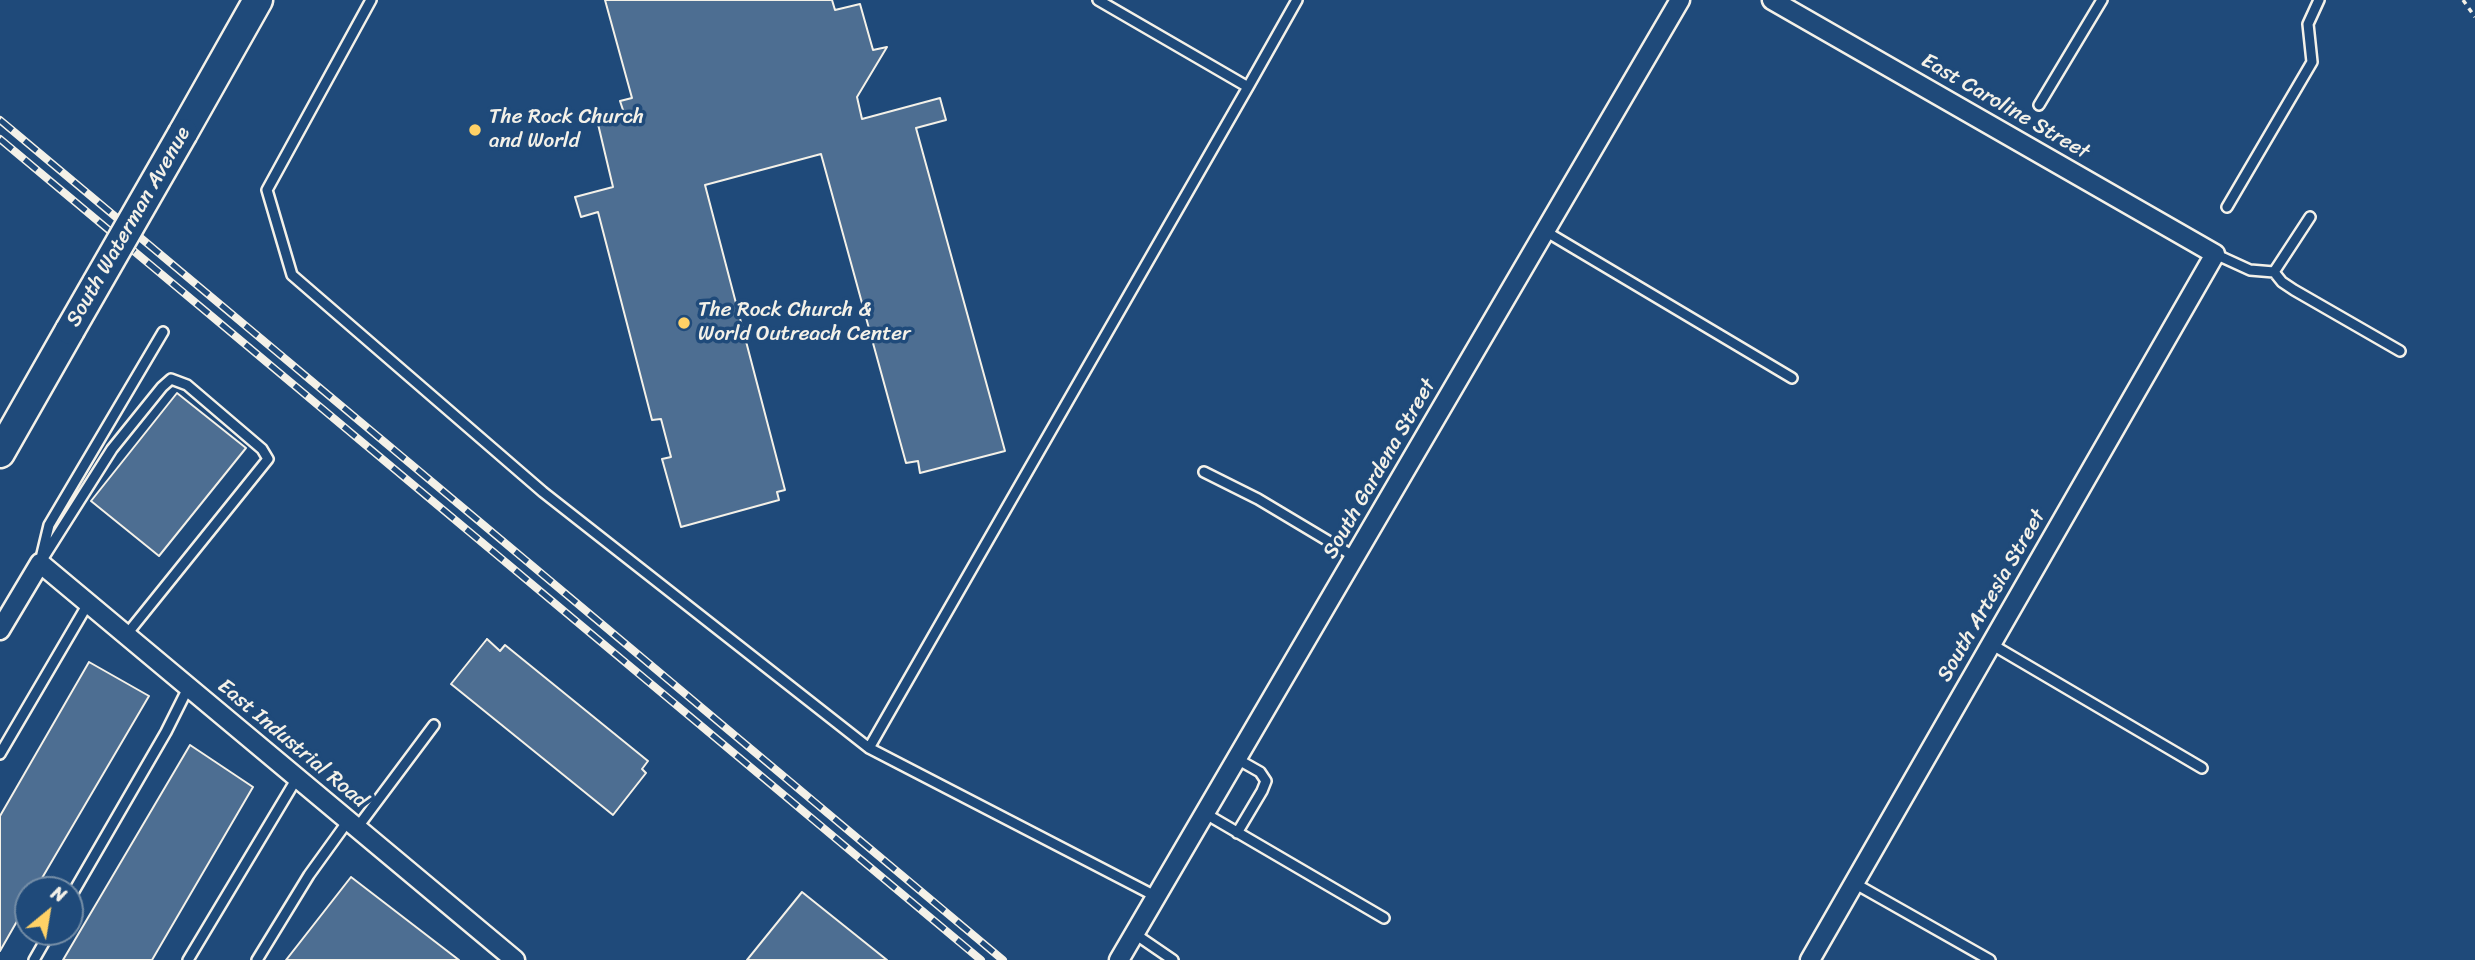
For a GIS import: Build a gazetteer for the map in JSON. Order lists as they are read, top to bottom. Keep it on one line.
{"streets":{"main road":["South Waterman Avenue"],"street":["East Caroline Street","South Gardena Street","South Artesia Street","East Industrial Road"]},"crossings":[["East Caroline Street","South Artesia Street"]],"places":["The Rock Church and World","The Rock Church & World Outreach Center"],"north":"top right"}
